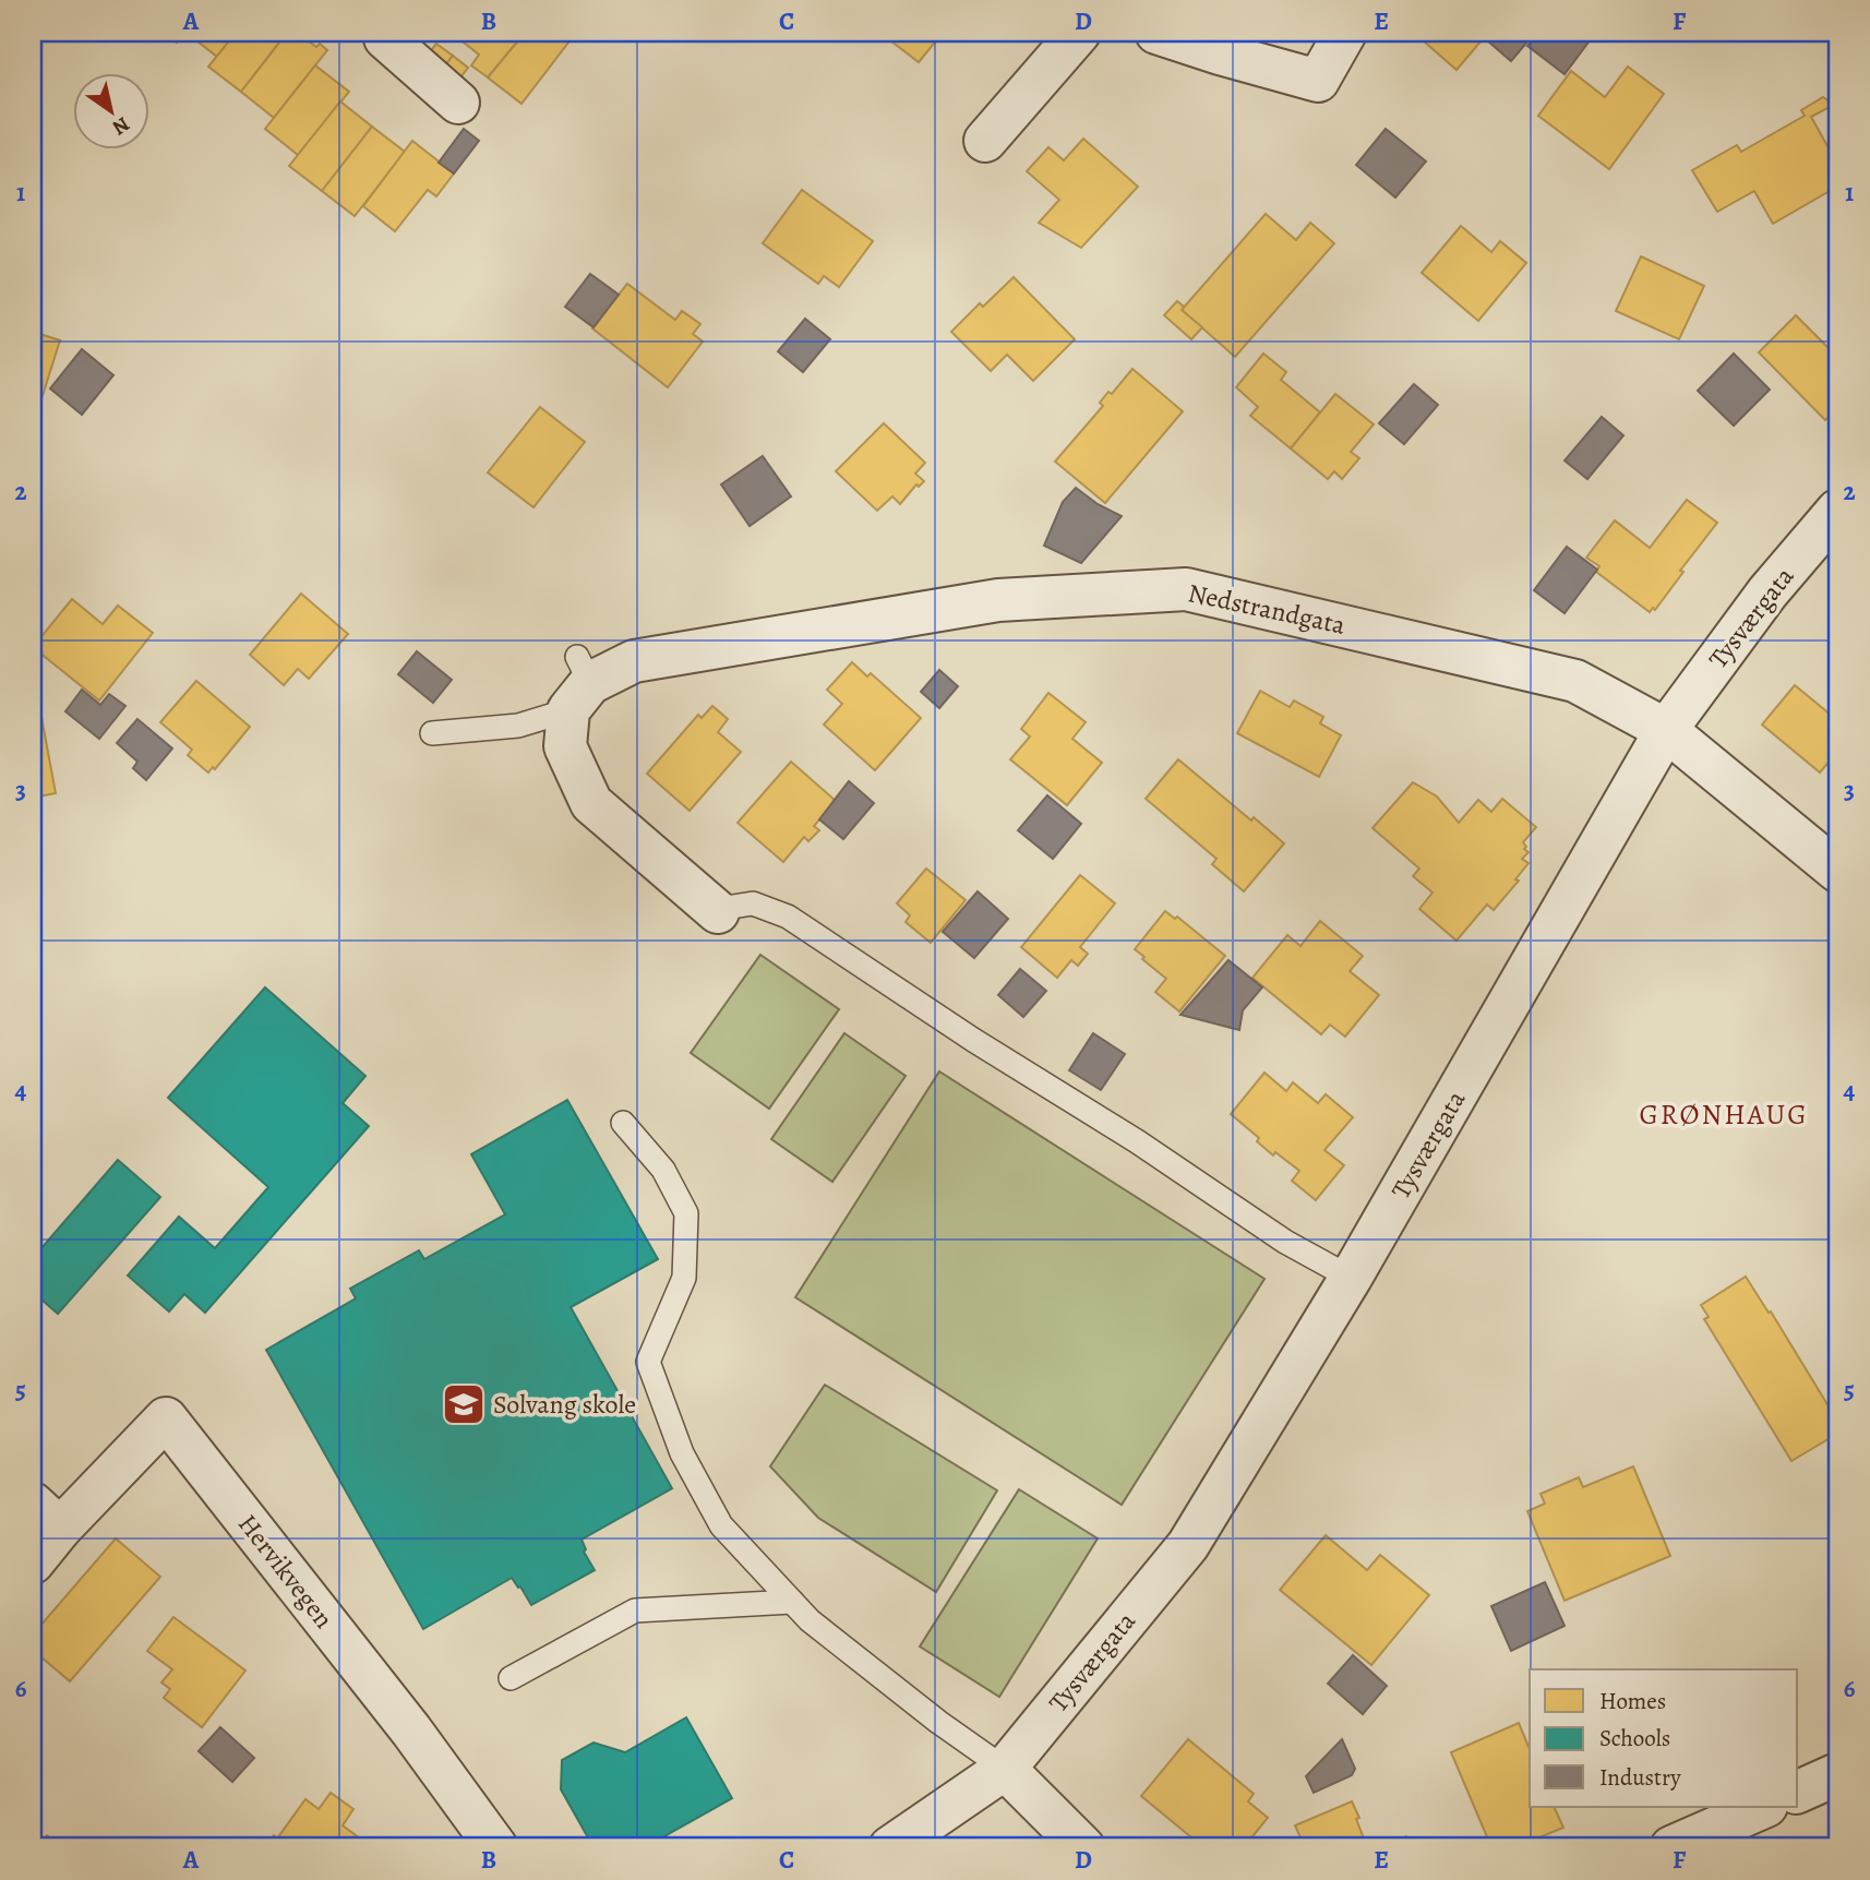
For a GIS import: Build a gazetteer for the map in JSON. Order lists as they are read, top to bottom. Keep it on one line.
{"streets":{"street":["Nedstrandgata","Tysværgata","Hervikvegen"]},"crossings":[["Nedstrandgata","Tysværgata"]],"districts":["GRØNHAUG"],"places":{"school or university":["Solvang skole"]},"legend":["Homes","Schools","Industry"],"north":"bottom right","grid":{"columns":["A","B","C","D","E","F"],"rows":["1","2","3","4","5","6"]}}
